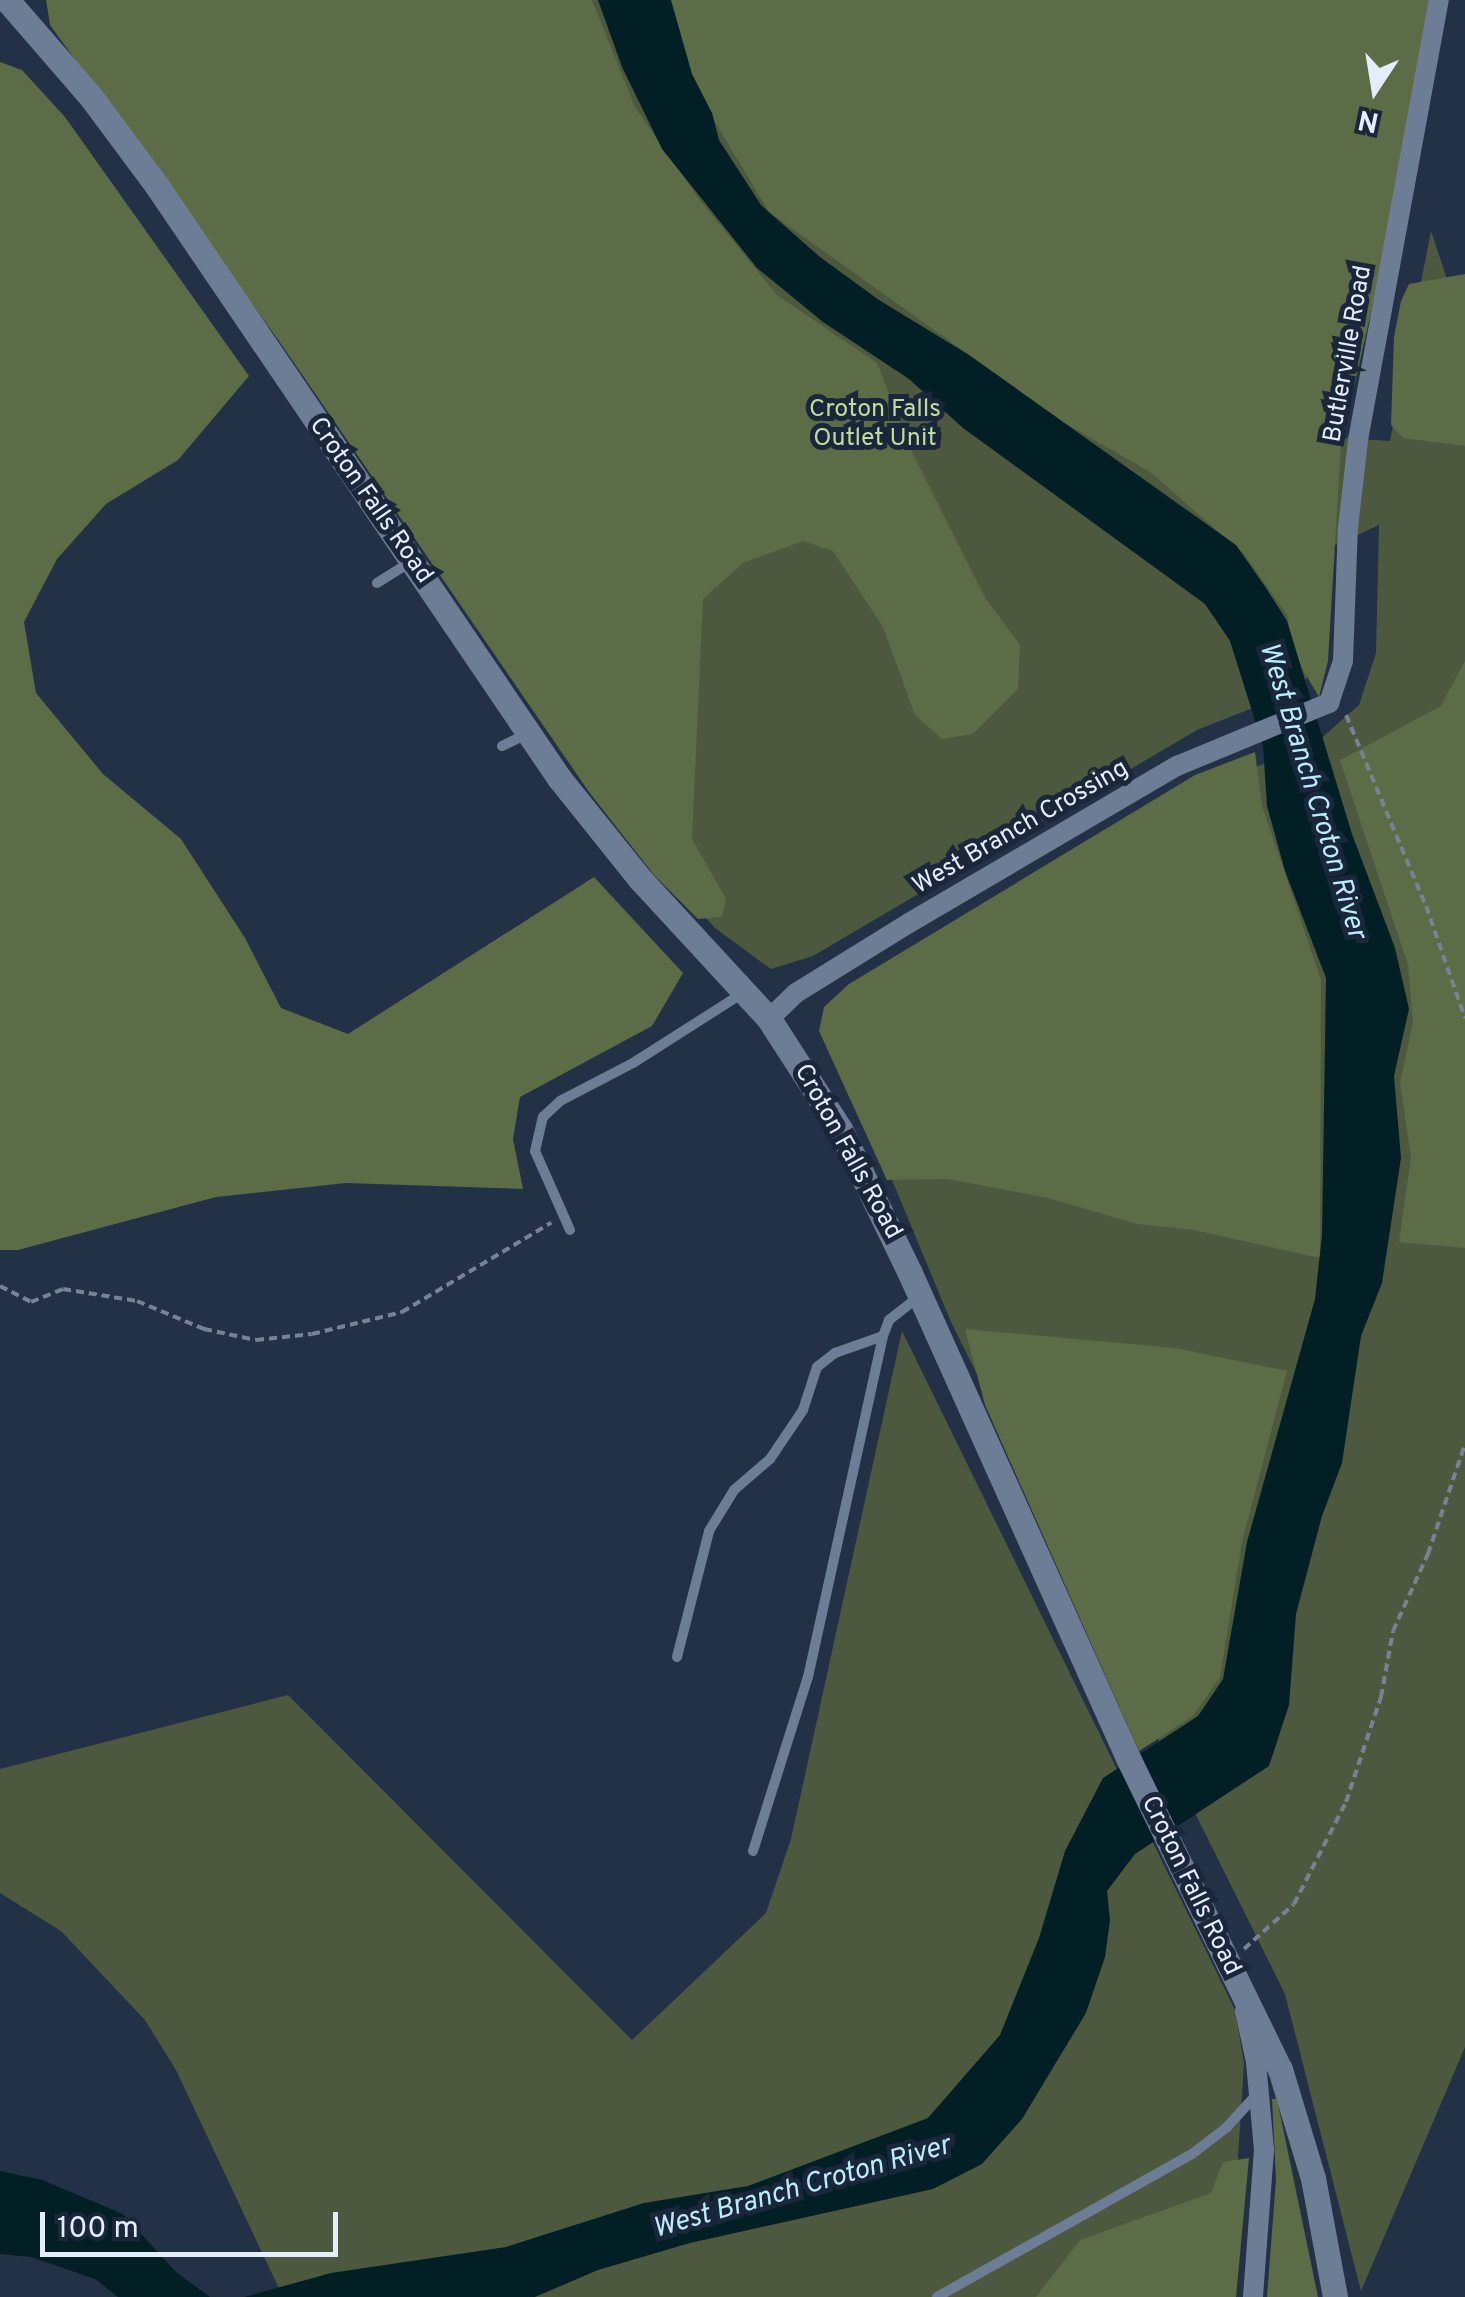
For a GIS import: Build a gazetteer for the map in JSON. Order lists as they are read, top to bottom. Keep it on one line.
{"streets":{"street":["Butlerville Road","Croton Falls Road","West Branch Crossing"]},"crossings":[["Butlerville Road","West Branch Crossing"],["Croton Falls Road","West Branch Crossing"]],"water":["West Branch Croton River"],"parks":["Croton Falls Outlet Unit"],"scale_bar":"100 m","north":"bottom"}
